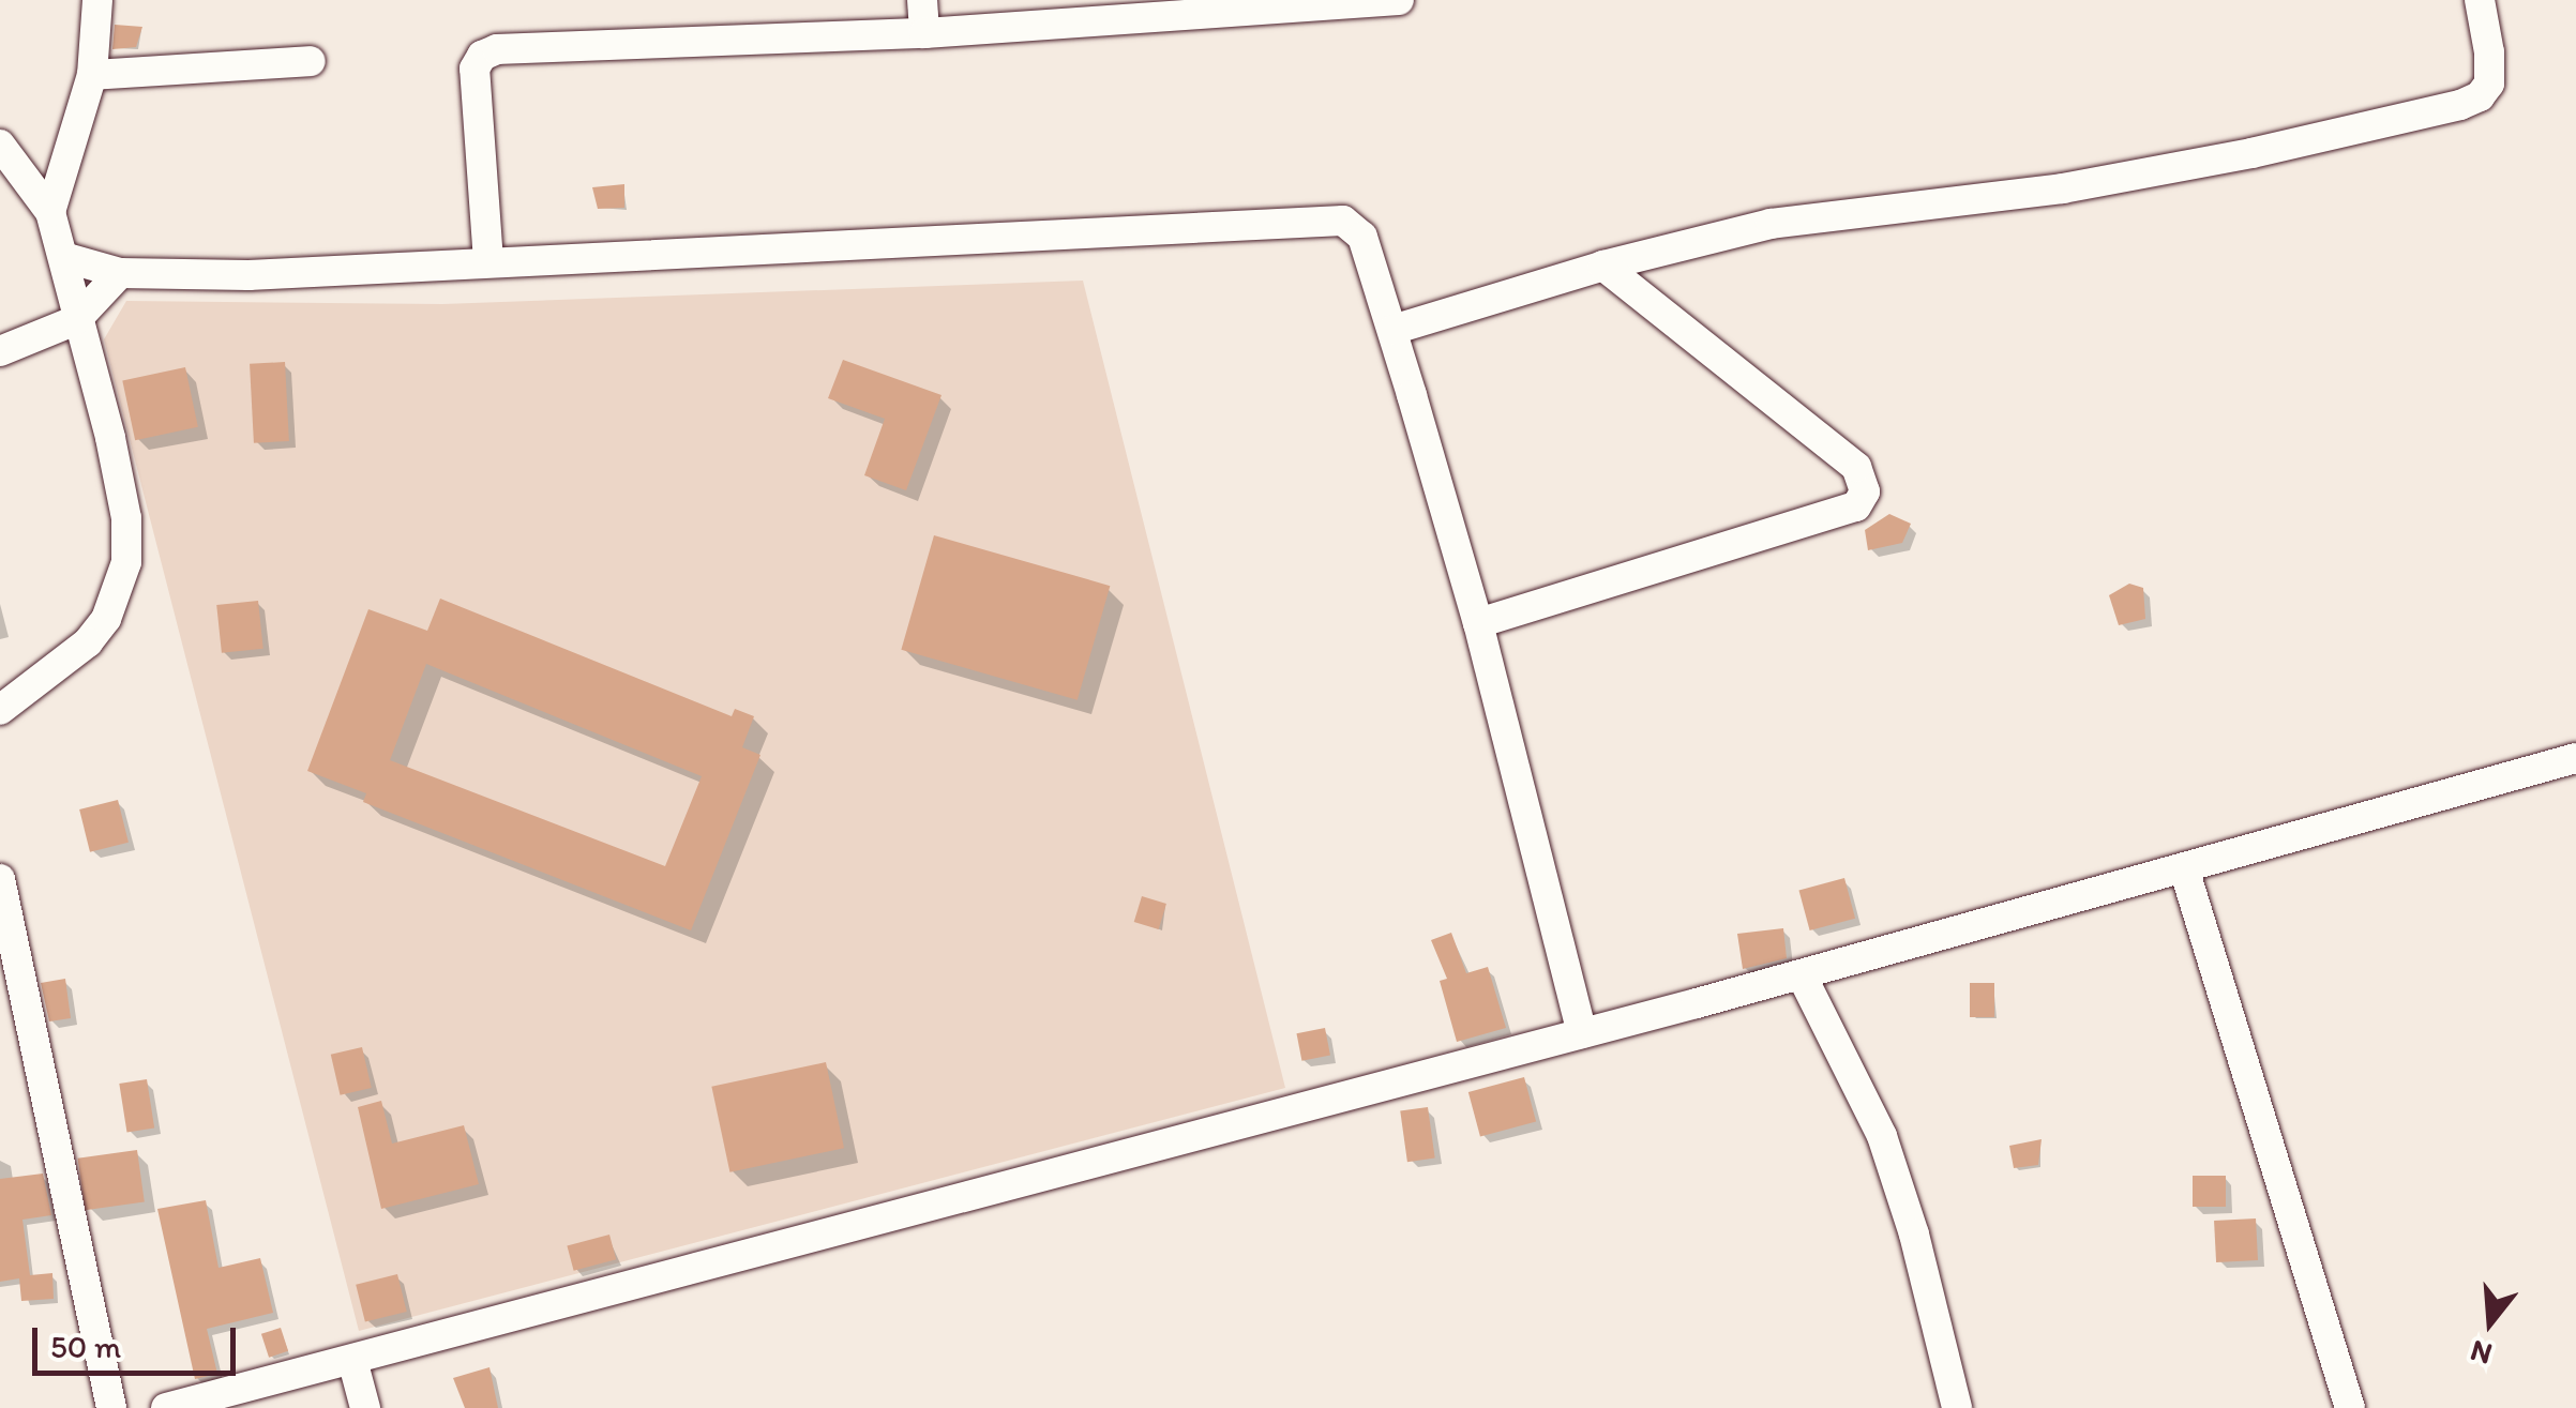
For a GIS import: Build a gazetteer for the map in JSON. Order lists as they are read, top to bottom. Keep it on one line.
{"scale_bar":"50 m","north":"bottom"}
